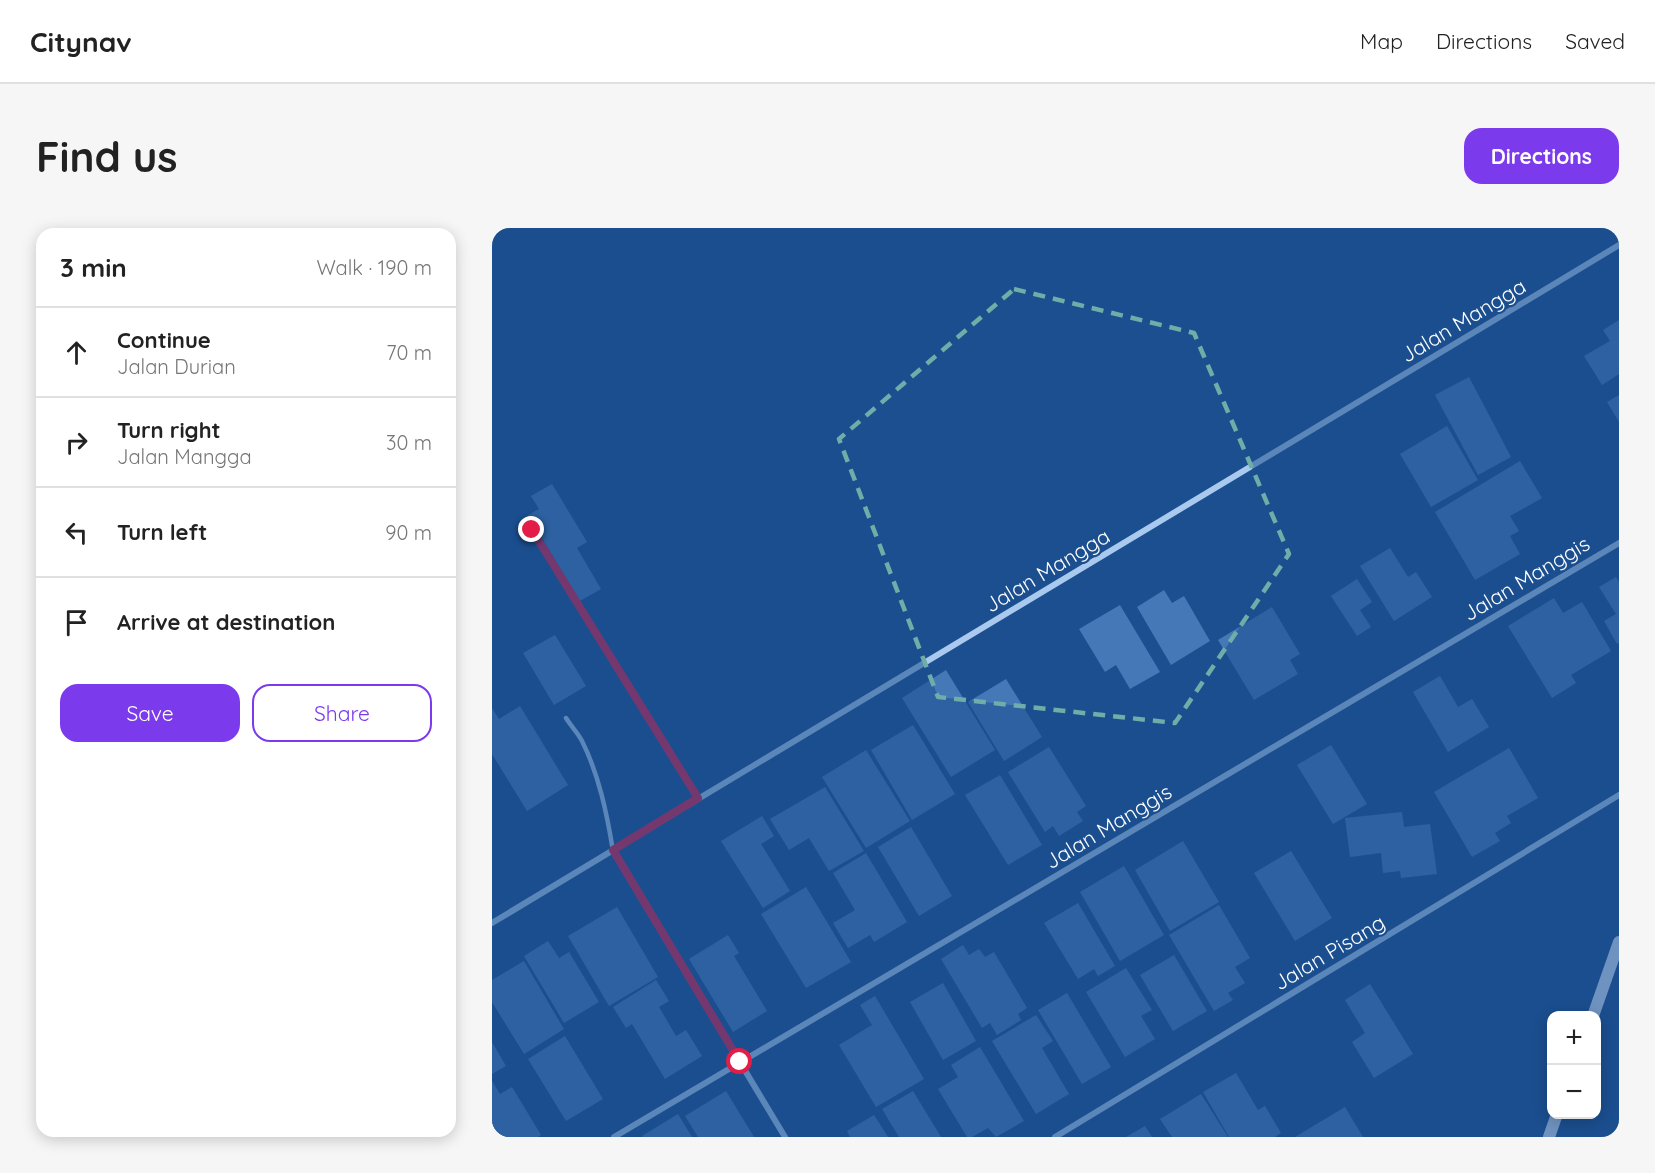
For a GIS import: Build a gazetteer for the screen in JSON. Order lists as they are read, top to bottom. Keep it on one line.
{"streets":{"street":["Jalan Mangga","Jalan Manggis","Jalan Pisang"]},"page":{"header":"Citynav","nav":["Map","Directions","Saved"],"buttons":["Directions",["Save","Share"]],"title":"Find us","heading":["3 min","Walk · 190 m"],"list":[["Continue","Jalan Durian","70 m"],["Turn right","Jalan Mangga","30 m"],["Turn left","90 m"],"Arrive at destination"],"map_buttons":["+","−"]}}
